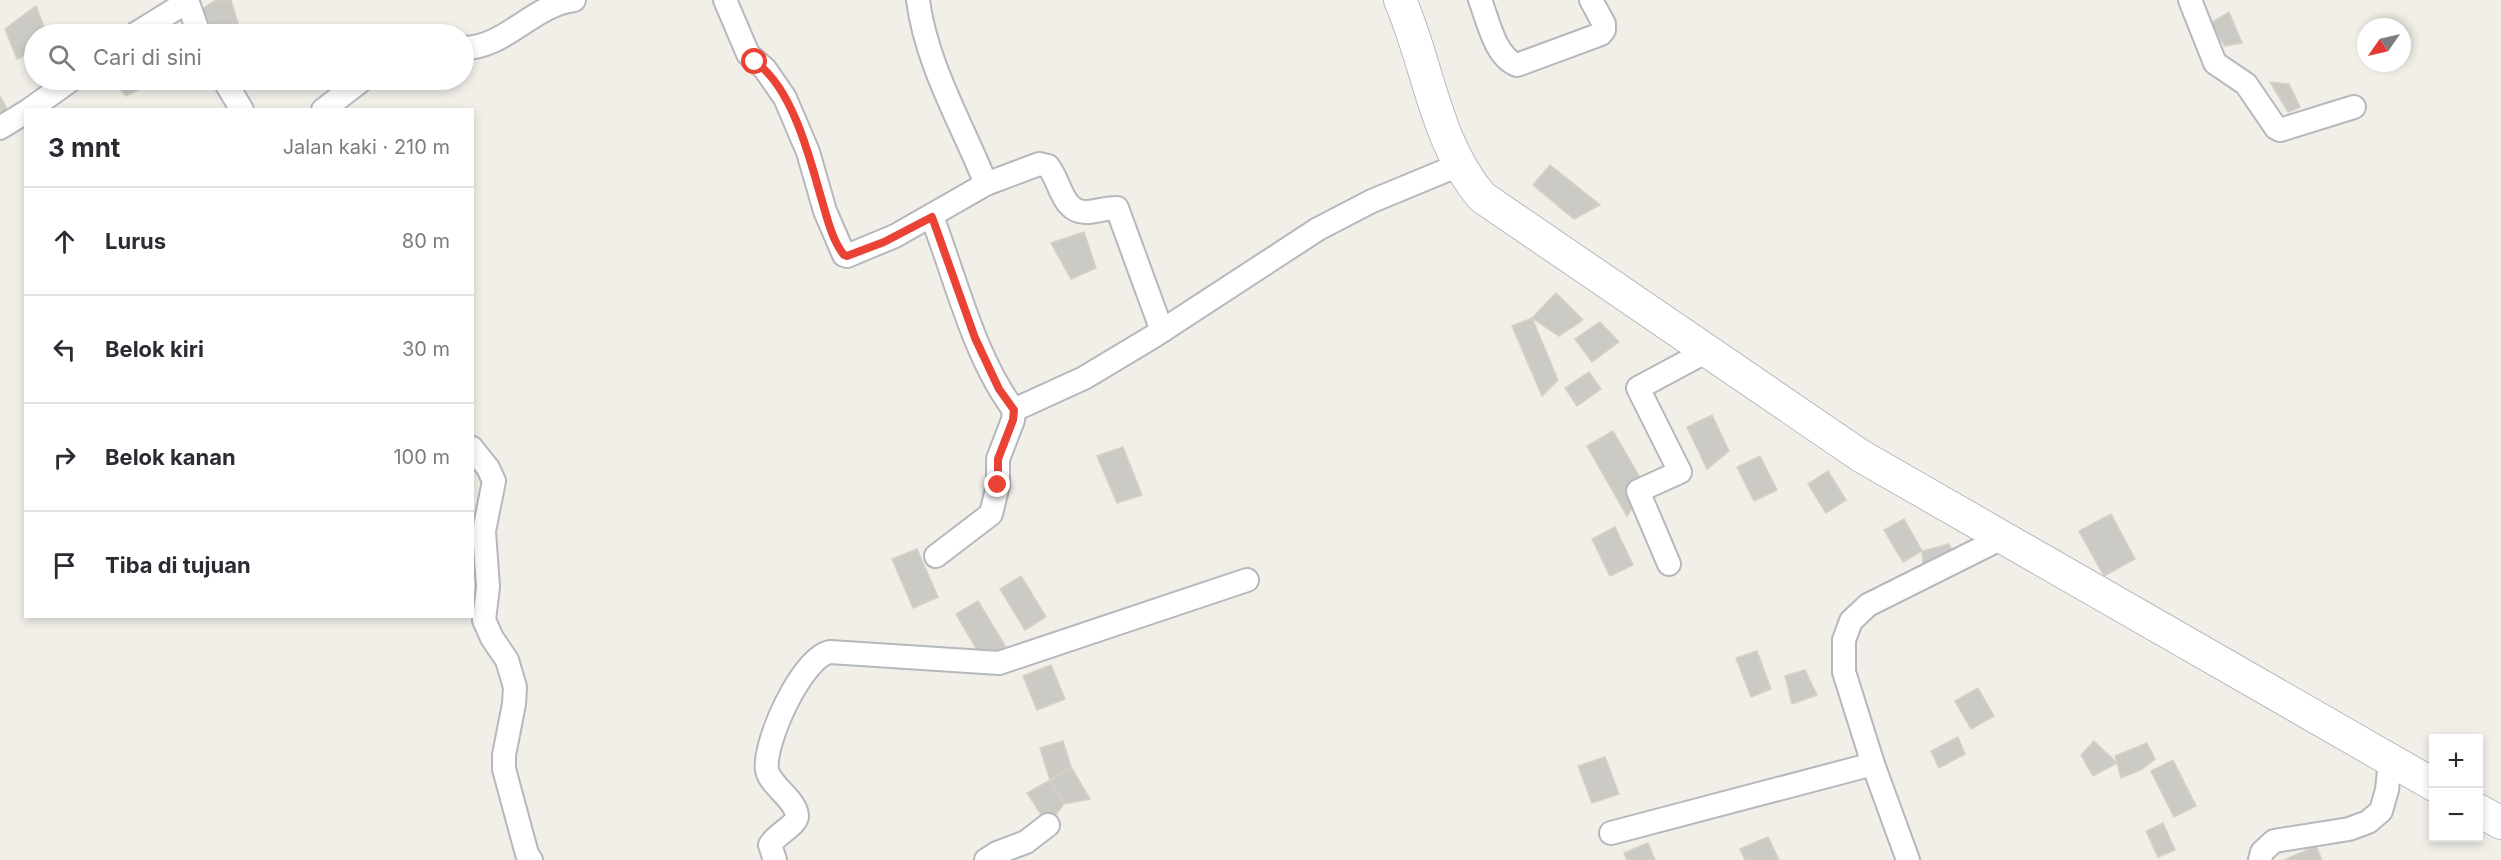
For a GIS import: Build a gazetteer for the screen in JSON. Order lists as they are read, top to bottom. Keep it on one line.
{"north":"bottom left","page":{"search":"Cari di sini","heading":["3 mnt","Jalan kaki · 210 m"],"list":[["Lurus","80 m"],["Belok kiri","30 m"],["Belok kanan","100 m"],"Tiba di tujuan"],"map_buttons":["+","−"]}}
